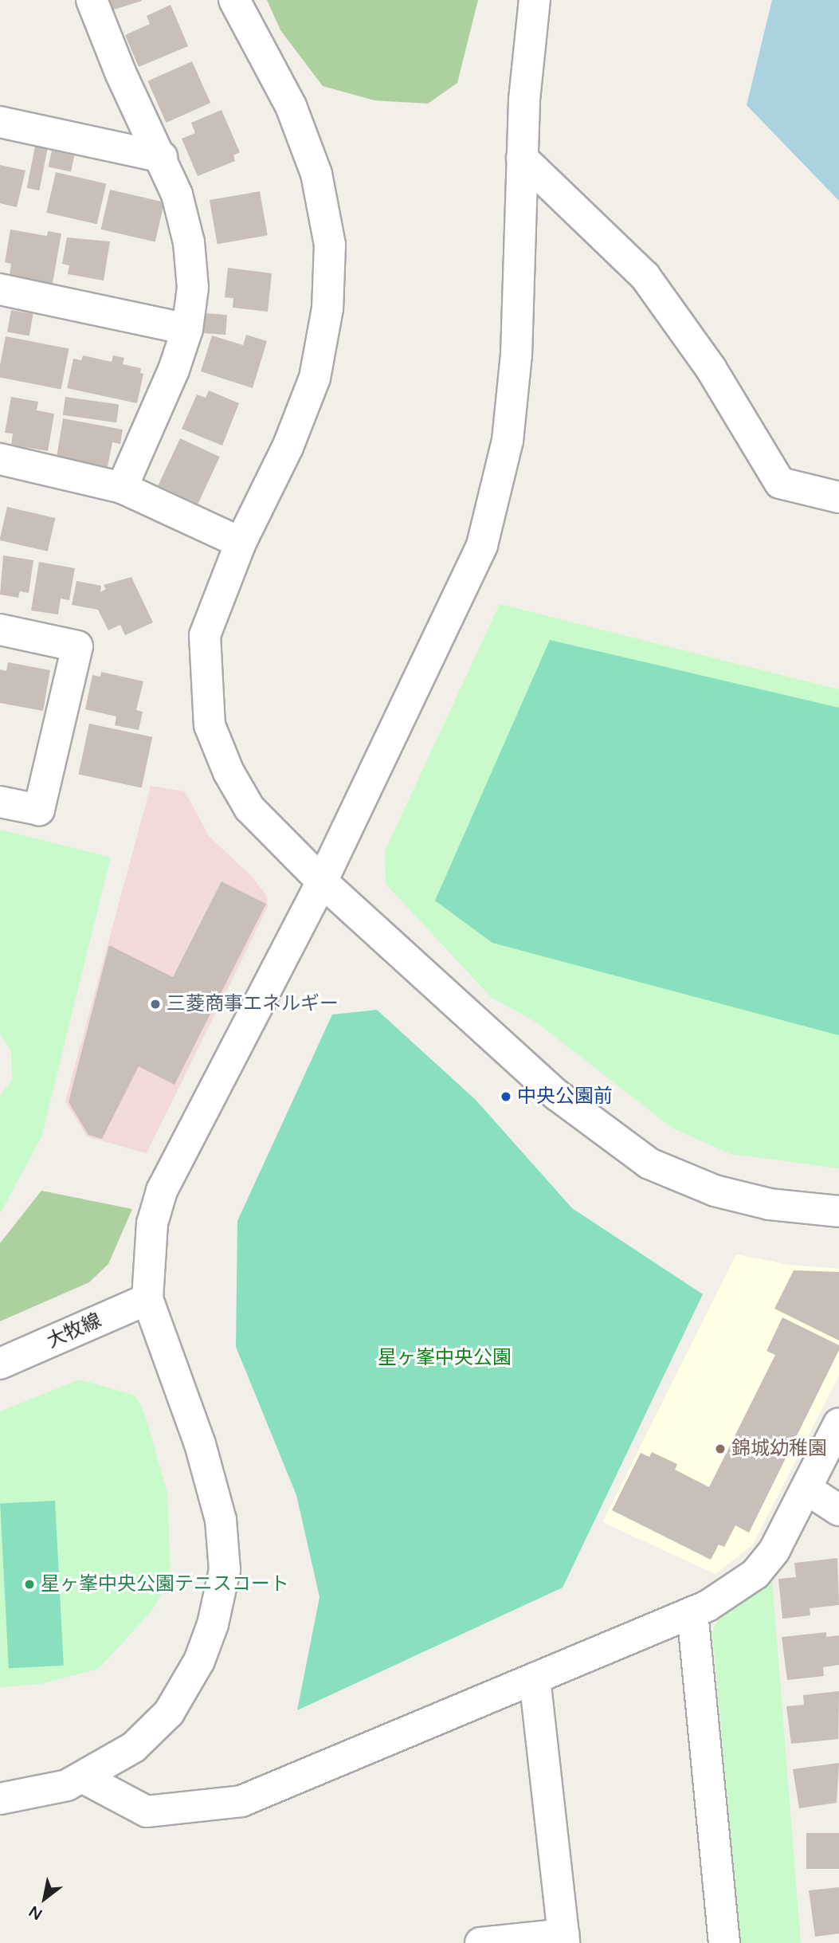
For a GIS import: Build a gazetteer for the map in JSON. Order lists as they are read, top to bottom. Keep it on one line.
{"streets":{"street":["大牧線"]},"parks":["星ヶ峯中央公園"],"places":["三菱商事エネルギー","中央公園前","錦城幼稚園","星ヶ峯中央公園テニスコート"],"north":"bottom left"}
